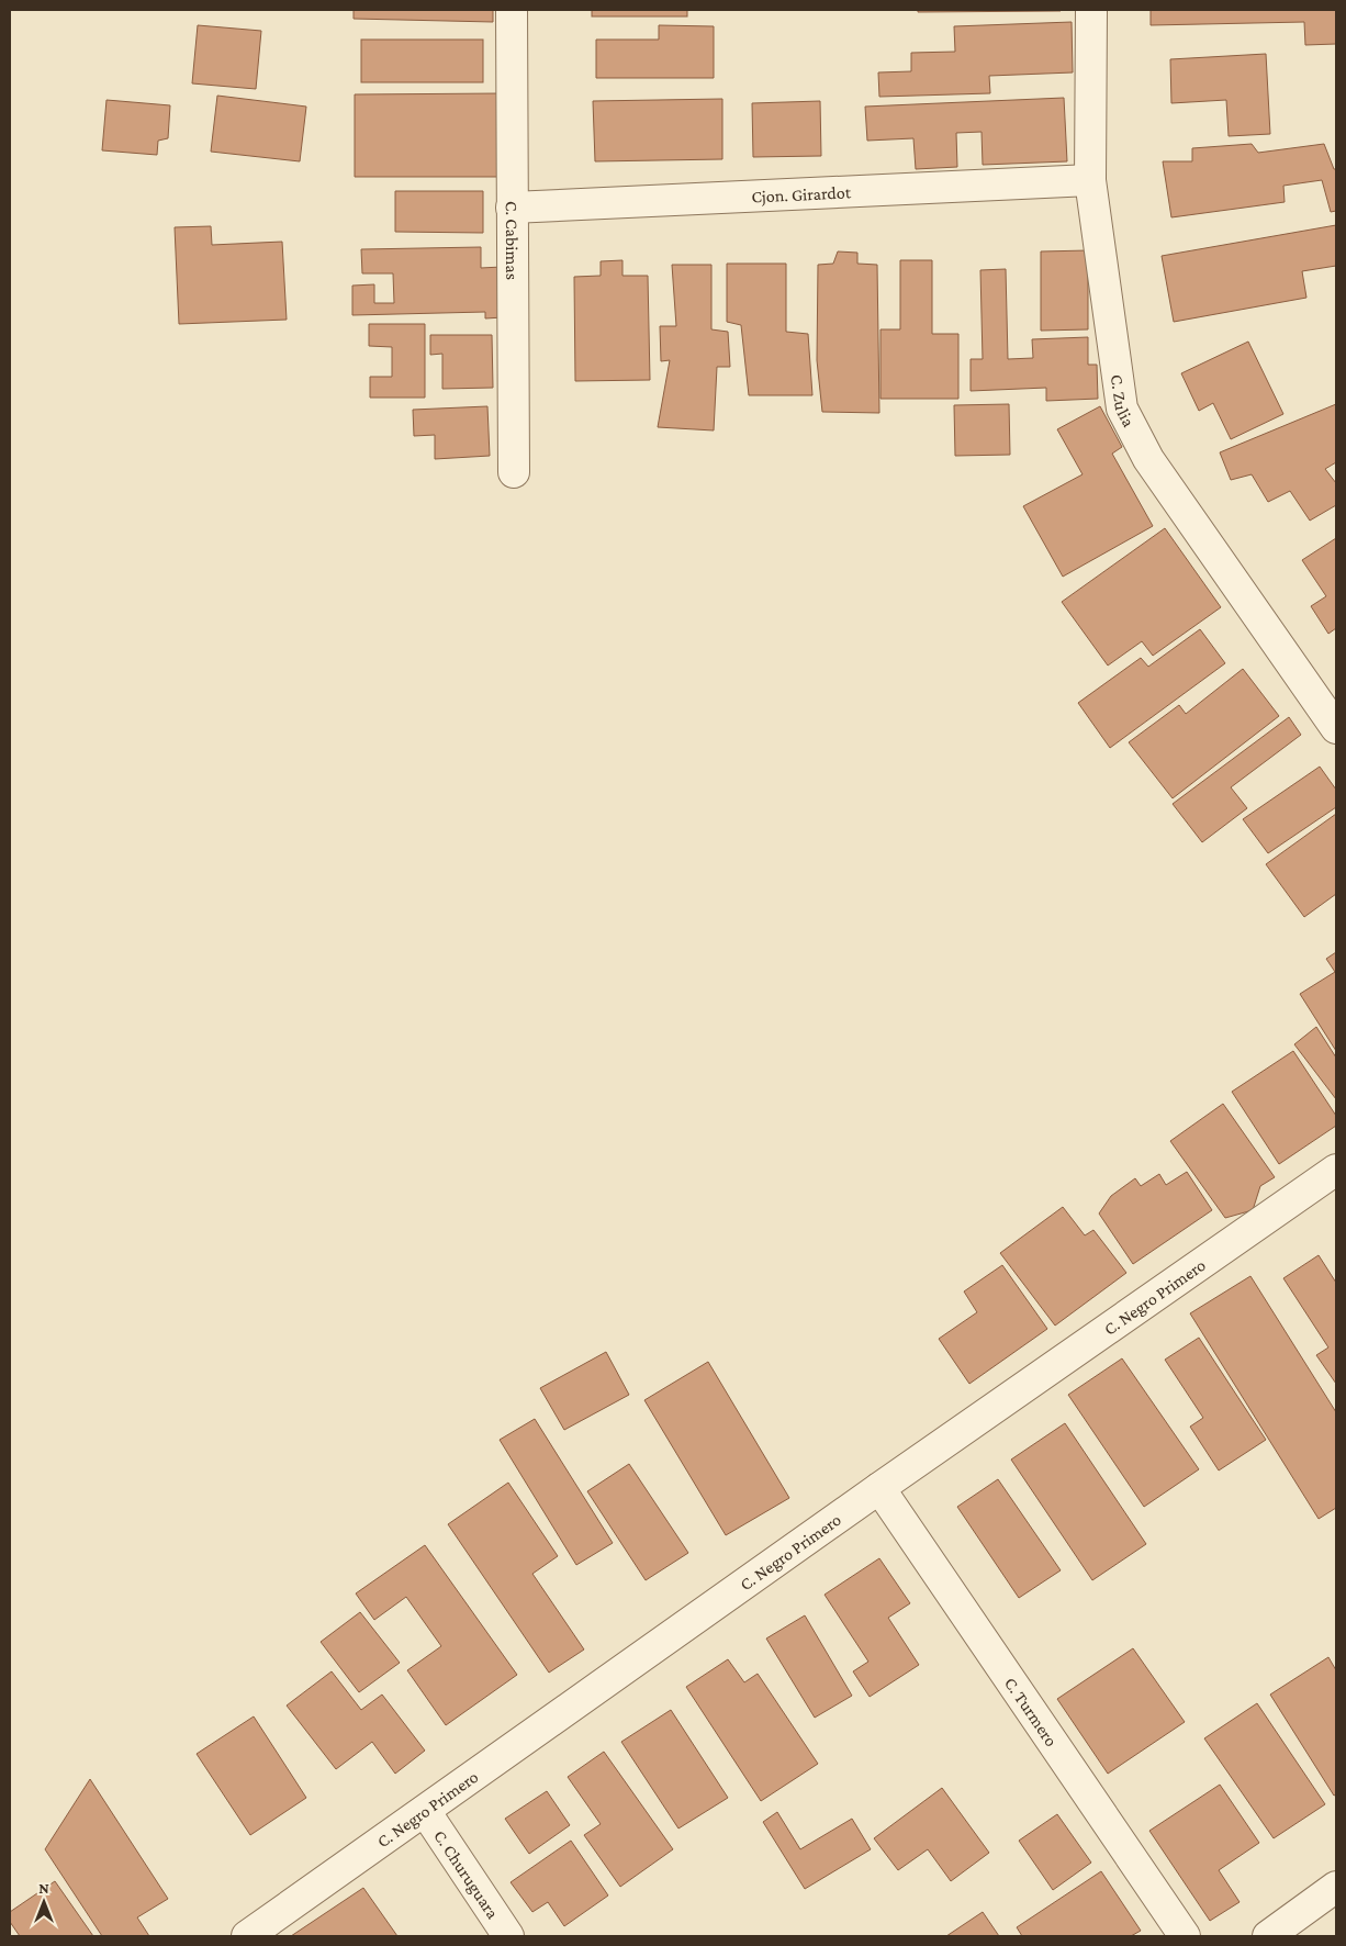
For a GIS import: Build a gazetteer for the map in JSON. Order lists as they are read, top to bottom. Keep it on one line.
{"streets":{"street":["Cjon. Girardot","C. Cabimas","C. Zulia","C. Negro Primero","C. Turmero","C. Churuguara"]},"crossings":[["Cjon. Girardot","C. Cabimas"],["Cjon. Girardot","C. Zulia"],["C. Negro Primero","C. Turmero"],["C. Negro Primero","C. Churuguara"]],"north":"top"}
